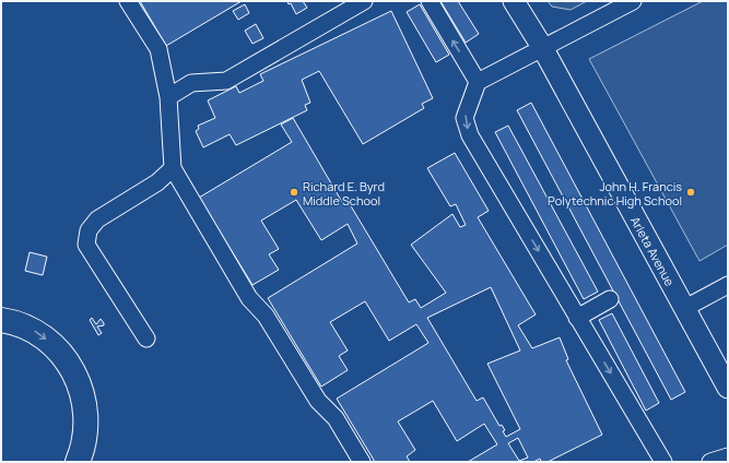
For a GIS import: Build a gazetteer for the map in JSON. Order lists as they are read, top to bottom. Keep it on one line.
{"streets":{"main road":["Arleta Avenue"]},"places":["Richard E. Byrd Middle School","John H. Francis Polytechnic High School"]}
